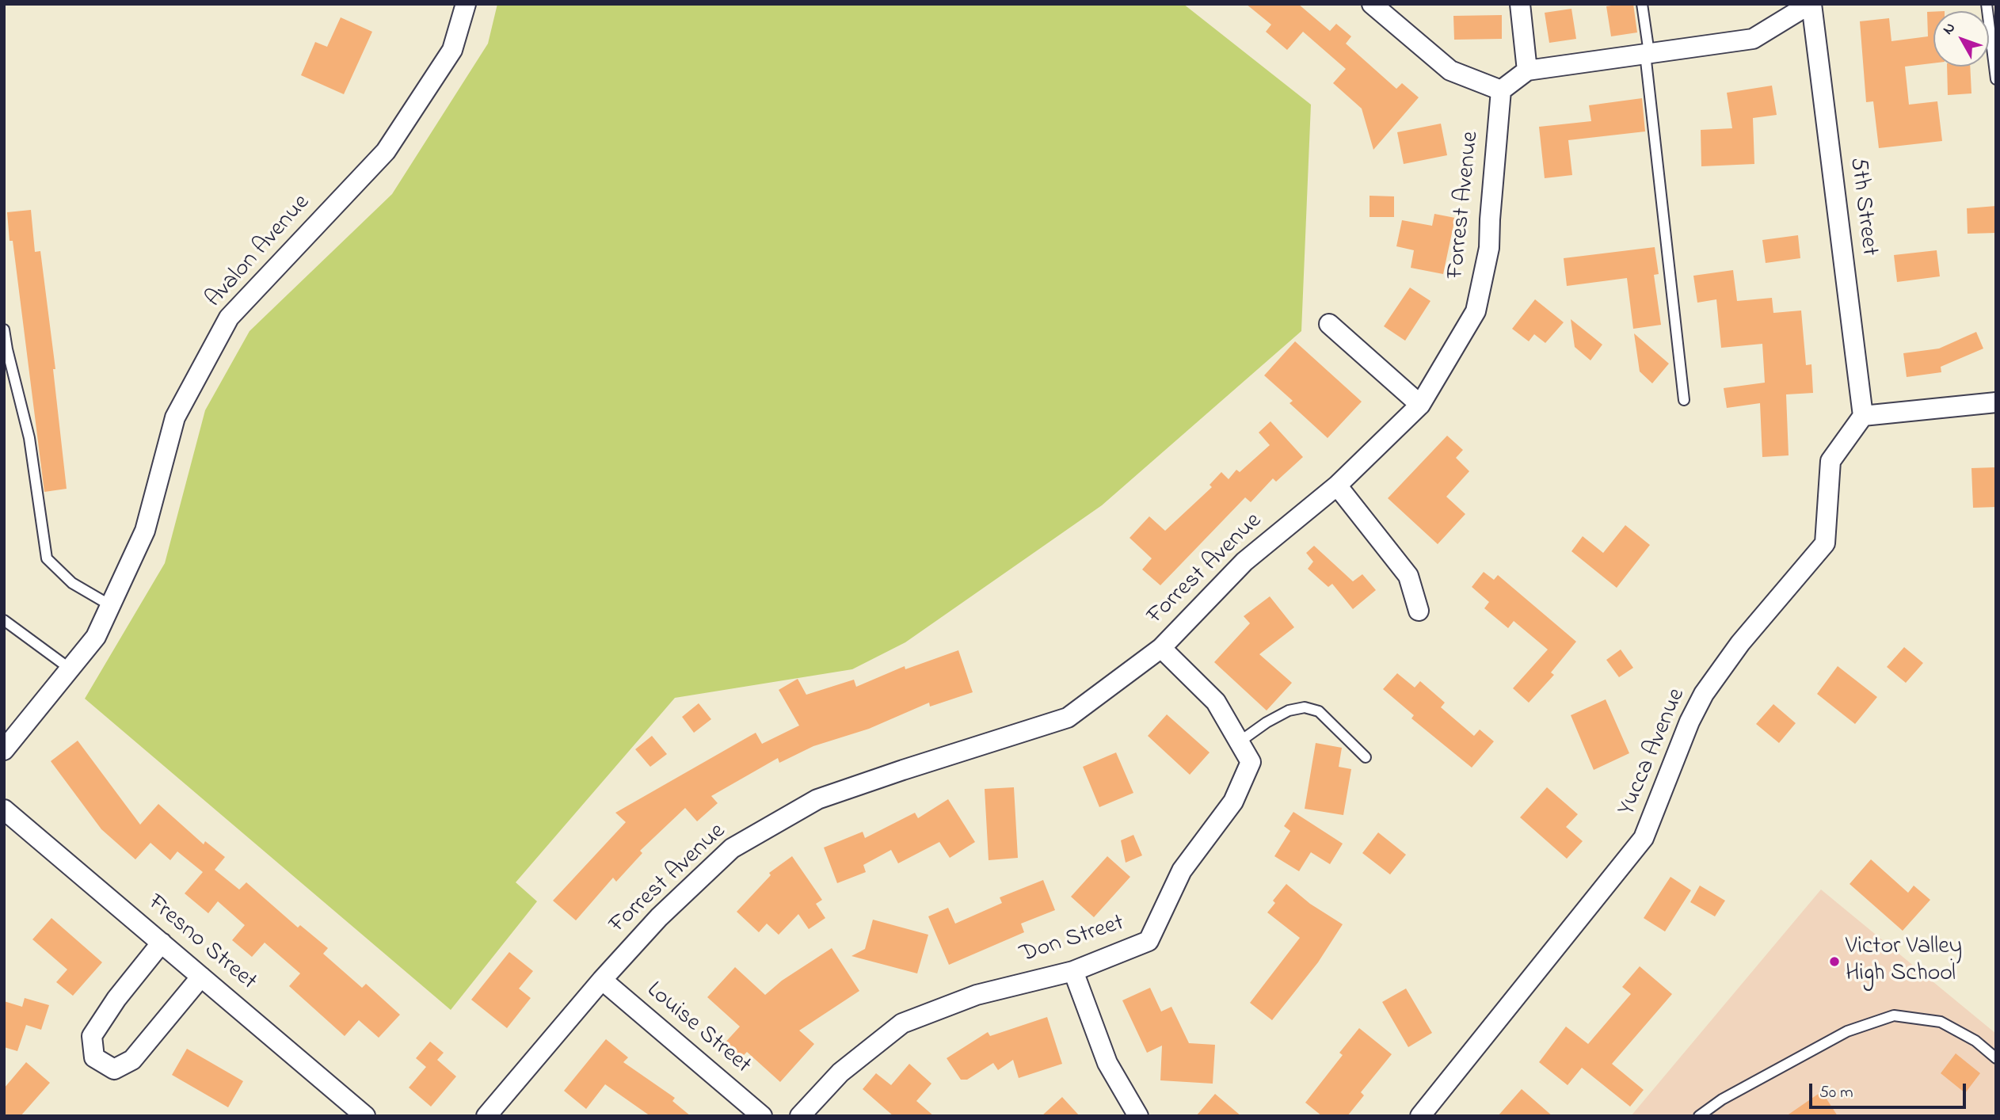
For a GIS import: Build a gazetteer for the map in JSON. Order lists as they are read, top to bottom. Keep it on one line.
{"streets":{"street":["Forrest Avenue","5th Street","Avalon Avenue","Yucca Avenue","Don Street","Fresno Street","Louise Street"]},"crossings":[["Forrest Avenue","Don Street"],["Forrest Avenue","Louise Street"],["5th Street","Yucca Avenue"]],"places":["Victor Valley High School"],"scale_bar":"50 m","north":"top left"}
